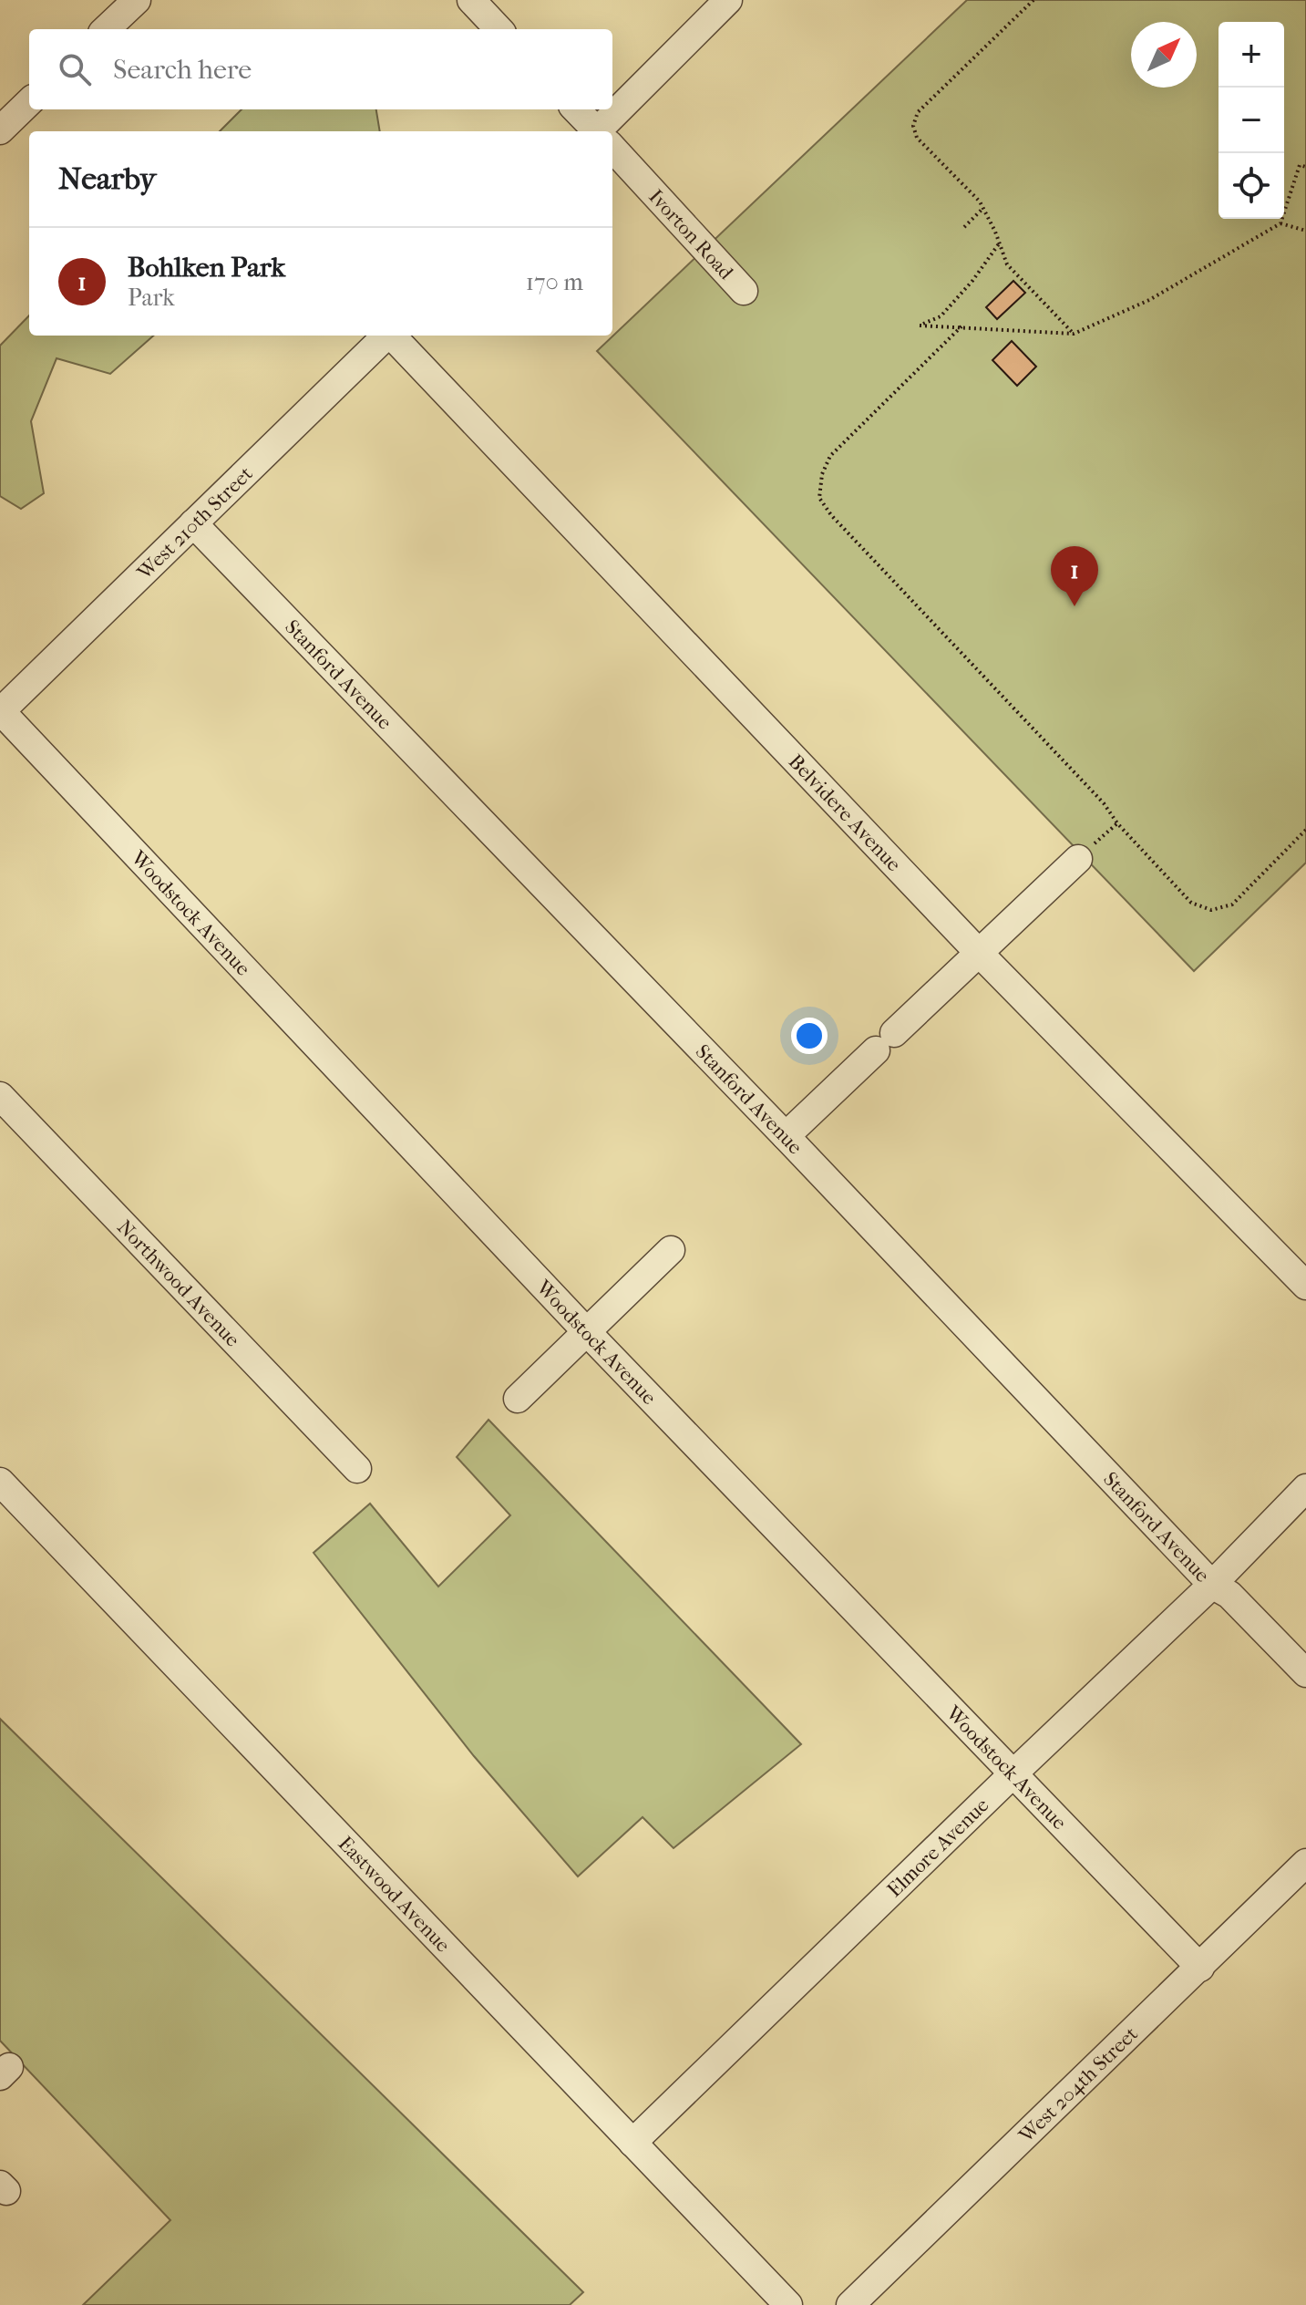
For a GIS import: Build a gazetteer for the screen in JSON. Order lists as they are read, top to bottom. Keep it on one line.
{"streets":{"street":["Ivorton Road","West 210th Street","Stanford Avenue","Belvidere Avenue","Woodstock Avenue","Northwood Avenue","Elmore Avenue","Eastwood Avenue","West 204th Street"]},"crossings":[["West 210th Street","Stanford Avenue"],["West 210th Street","Woodstock Avenue"],["Stanford Avenue","Elmore Avenue"],["Woodstock Avenue","Elmore Avenue"],["Woodstock Avenue","West 204th Street"],["Elmore Avenue","Eastwood Avenue"]],"north":"top right","page":{"map_buttons":["+","−"],"search":"Search here","heading":"Nearby","list":[{"mark":"1","name":"Bohlken Park","note":"Park","value":"170 m"}],"pins":"1"}}
